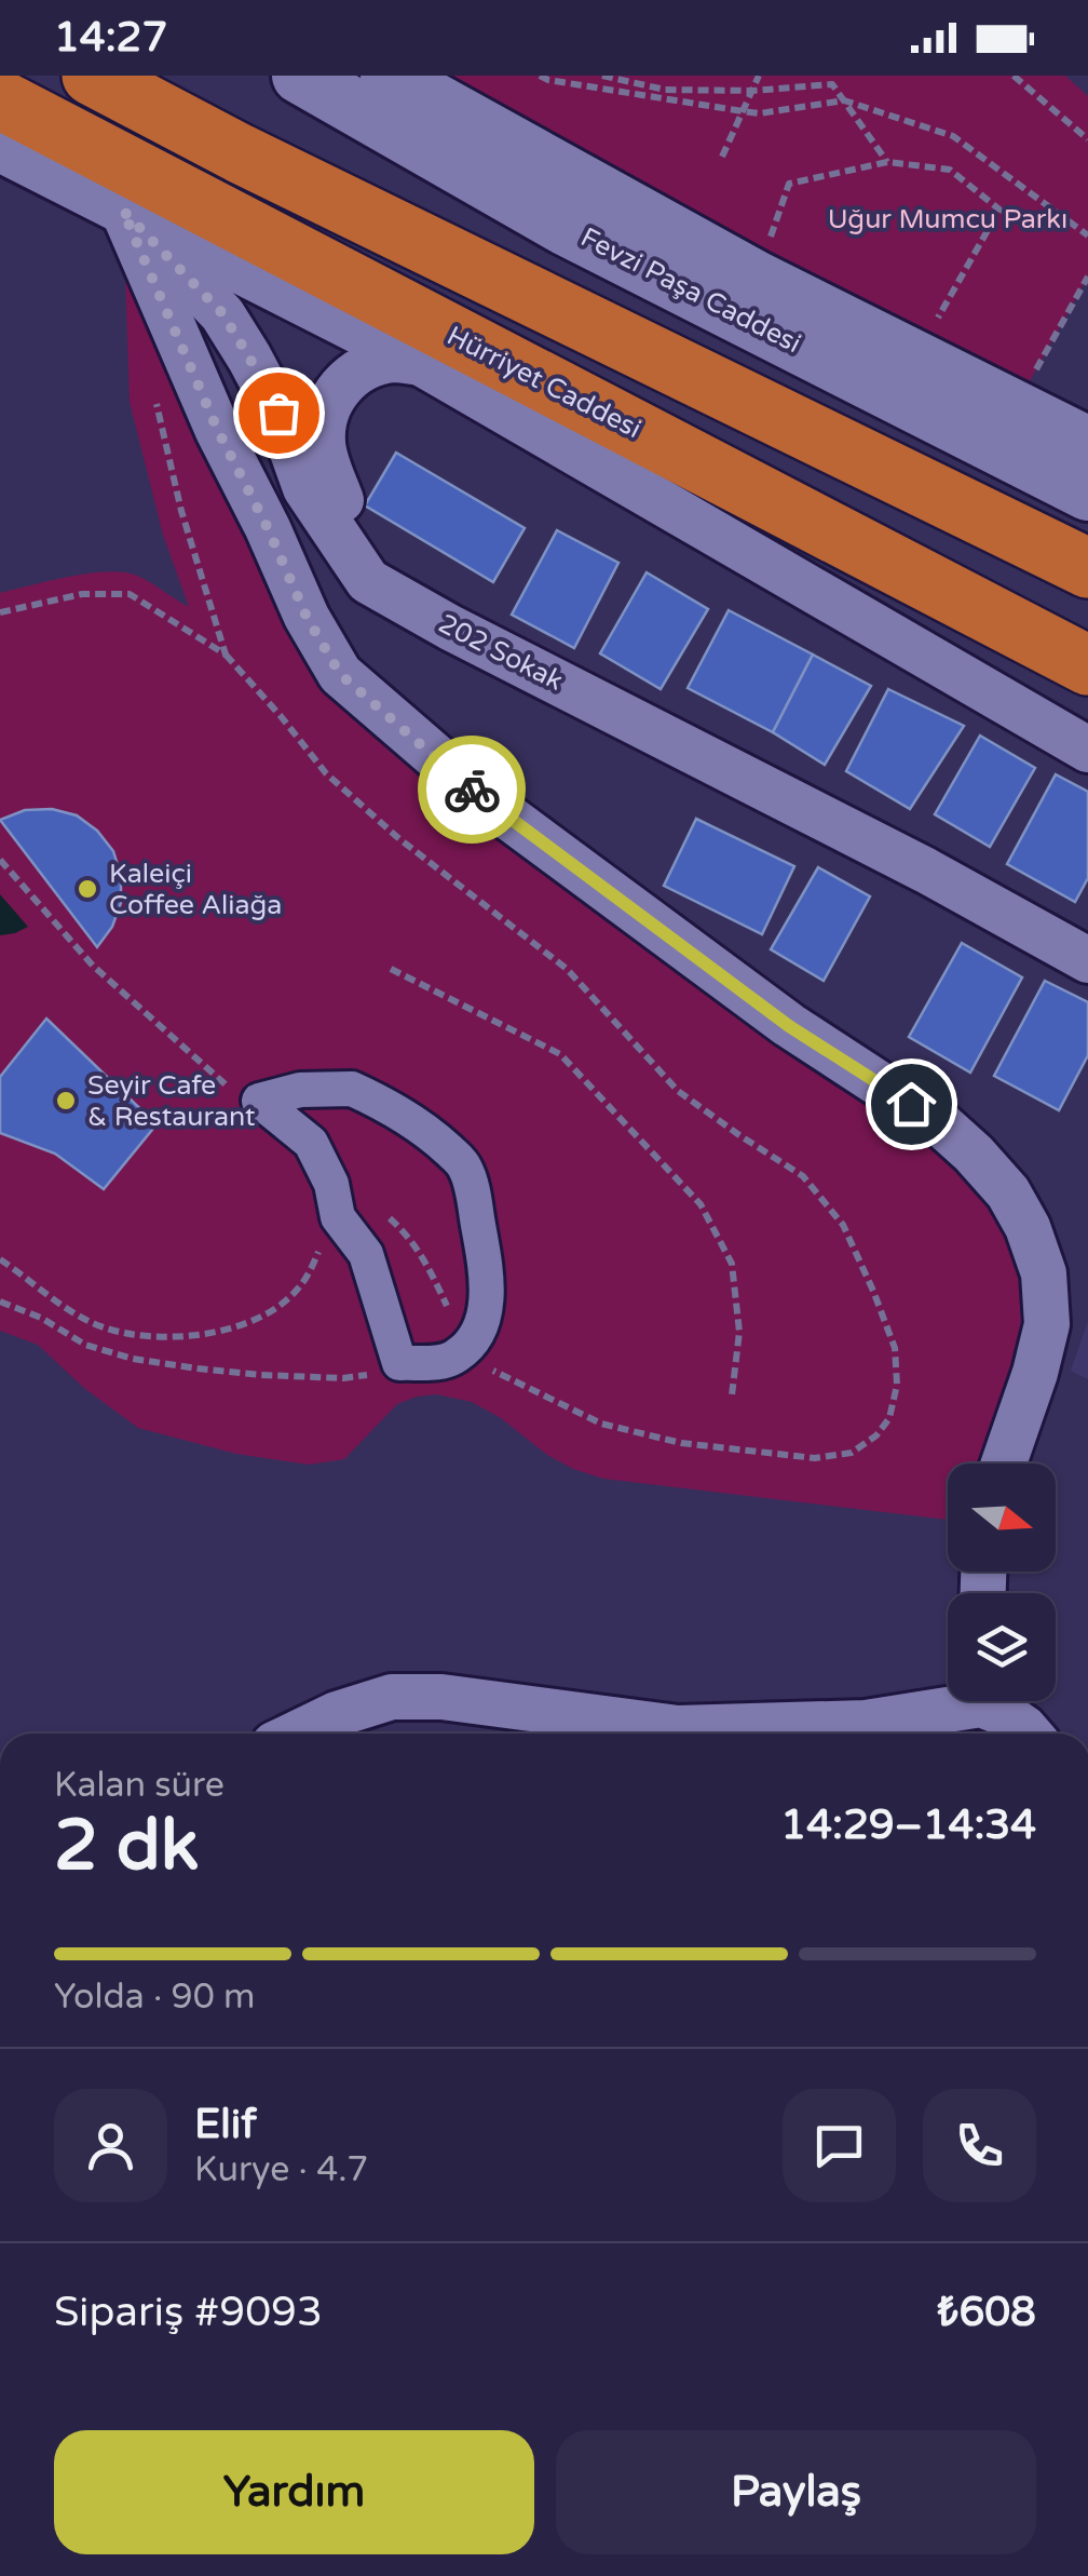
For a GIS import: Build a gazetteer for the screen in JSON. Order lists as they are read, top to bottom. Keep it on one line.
{"streets":{"highway":["Hürriyet Caddesi"],"street":["Fevzi Paşa Caddesi","202 Sokak"]},"crossings":[["Hürriyet Caddesi","202 Sokak"]],"parks":["Uğur Mumcu Parkı"],"places":["Kaleiçi Coffee Aliağa","Seyir Cafe & Restaurant"],"north":"right","page":{"status":"14:27","heading":["2 dk","Kalan süre","14:29–14:34"],"panel":["Elif","Kurye · 4.7","Sipariş #9093","₺608"],"bar":"Yolda · 90 m","buttons":["Yardım","Paylaş"]}}
